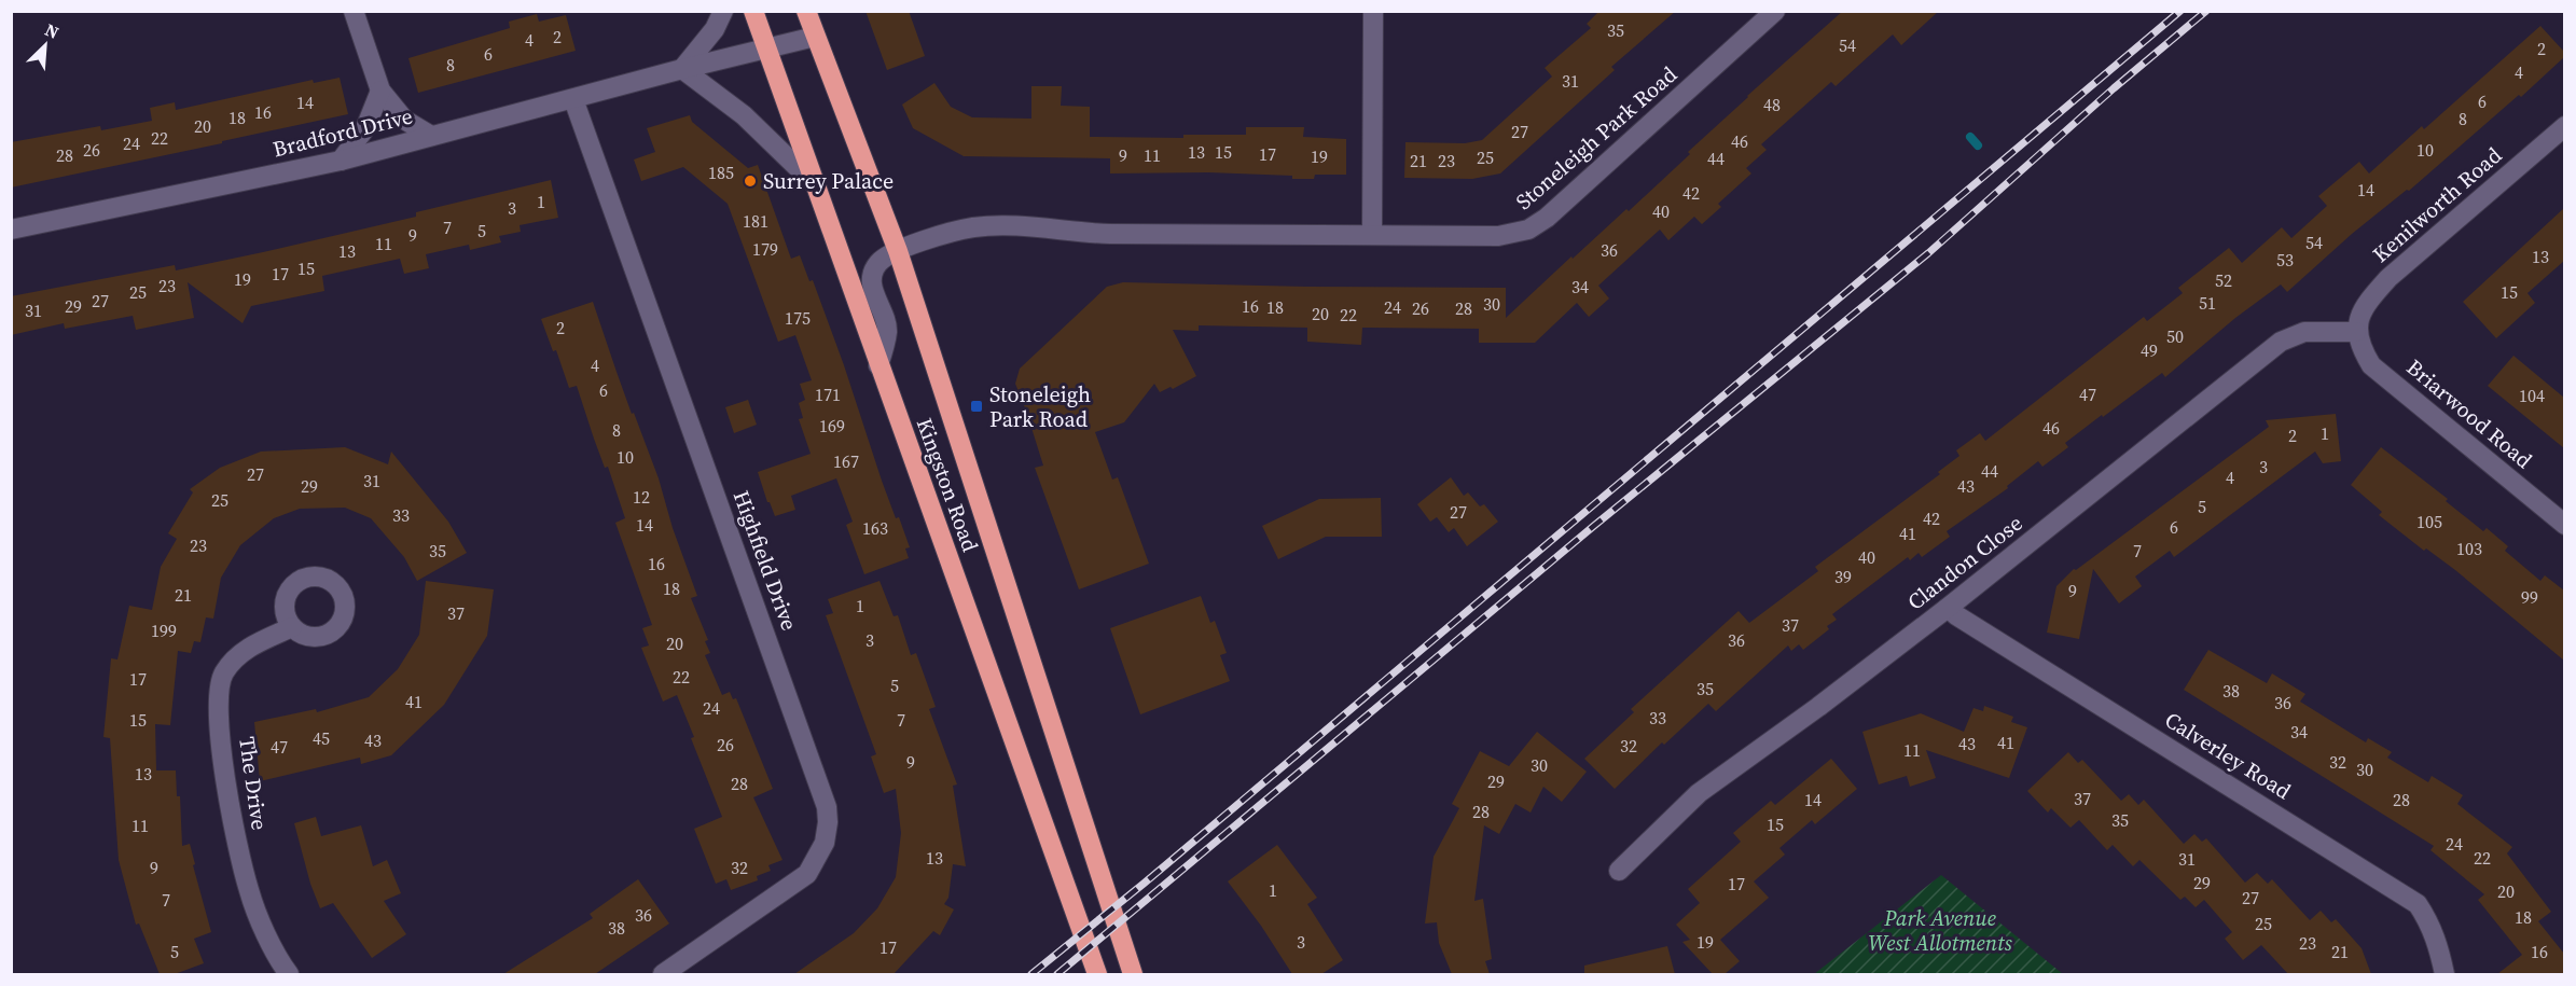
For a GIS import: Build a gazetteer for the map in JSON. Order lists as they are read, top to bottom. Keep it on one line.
{"streets":{"highway":["Kingston Road"],"street":["Bradford Drive","Stoneleigh Park Road","Kenilworth Road","Briarwood Road","Highfield Drive","Clandon Close","Calverley Road","The Drive"]},"crossings":[["Bradford Drive","Kingston Road"],["Bradford Drive","Highfield Drive"],["Stoneleigh Park Road","Kingston Road"],["Kenilworth Road","Briarwood Road"],["Kenilworth Road","Clandon Close"],["Briarwood Road","Clandon Close"],["Clandon Close","Calverley Road"]],"parks":["Park Avenue West Allotments"],"places":{"other":["Surrey Palace"],"transit":["Stoneleigh Park Road"]},"house_numbers":["35","2","4","54","2","6","8","4","31","6","14","48","16","18","8","20","27","22","46","24","26","10","13","15","17","28","9","11","19","25","44","21","23","185","14","42","1","3","40","181","7","5","9","54","11","179","36","13","13","53","15","17","19","52","23","34","25","15","27","51","30","29","16","18","24","26","28","31","20","22","175","2","50","49","4","6","171","47","104","169","46","8","1","2","10","167","3","44","27","4","31","29","43","12","25","5","27","33","42","105","14","6","163","41","23","103","35","7","40","16","39","18","9","21","99","1","37","37","199","3","36","20","22","17","5","35","38","41","36","24","33","15","7","34","45","43","41","43","26","32","47","11","9","32","30","30","13","29","28","37","14","28","28","35","15","11","24","13","22","31","9","32","29","17","1","20","27","7","36","18","25","38","3","19","23","17","5","21","16"],"north":"top right"}
